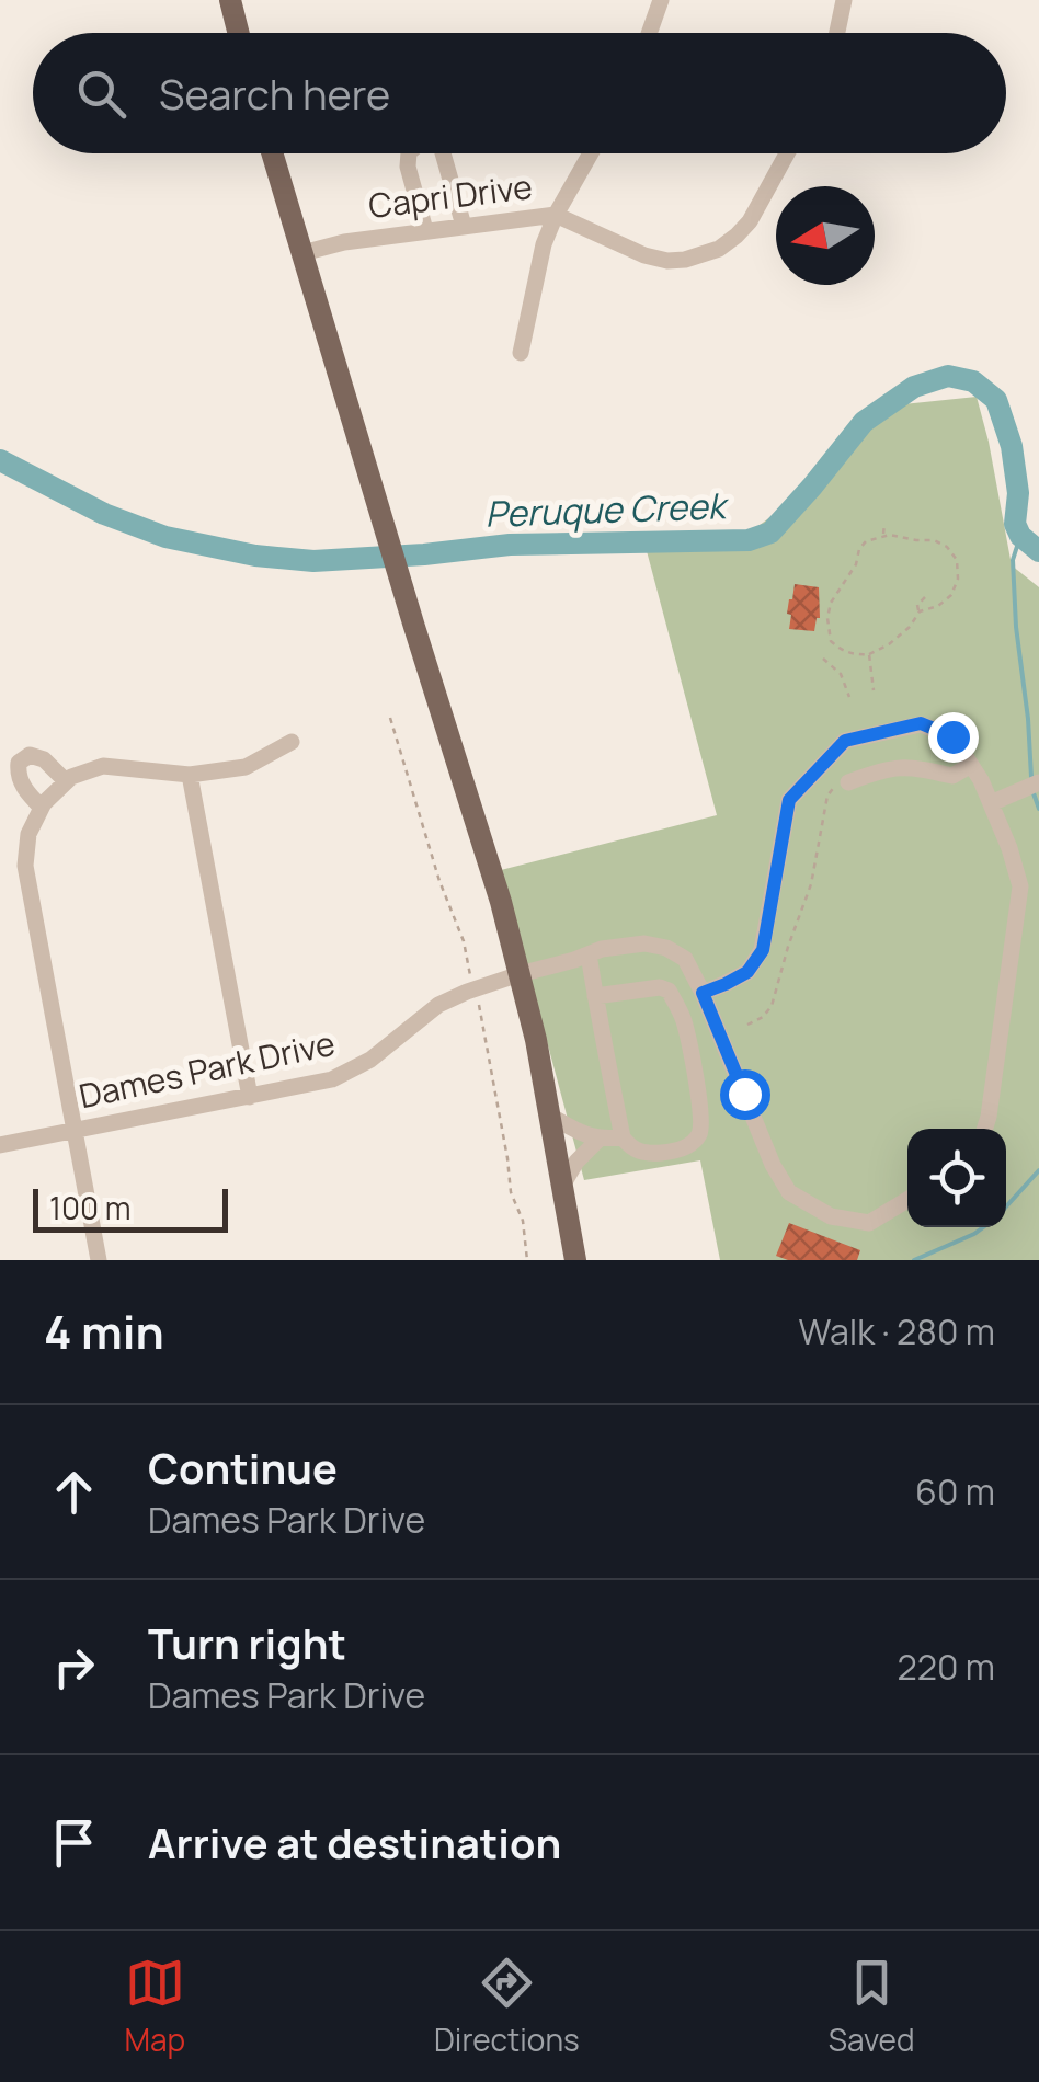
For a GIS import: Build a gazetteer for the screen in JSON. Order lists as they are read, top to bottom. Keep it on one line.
{"streets":{"street":["Capri Drive","Dames Park Drive"]},"water":["Peruque Creek"],"scale_bar":"100 m","north":"left","page":{"search":"Search here","scale":"100 m","heading":["4 min","Walk · 280 m"],"list":[["Continue","Dames Park Drive","60 m"],["Turn right","Dames Park Drive","220 m"],"Arrive at destination"],"nav":["Map","Directions","Saved"]}}
